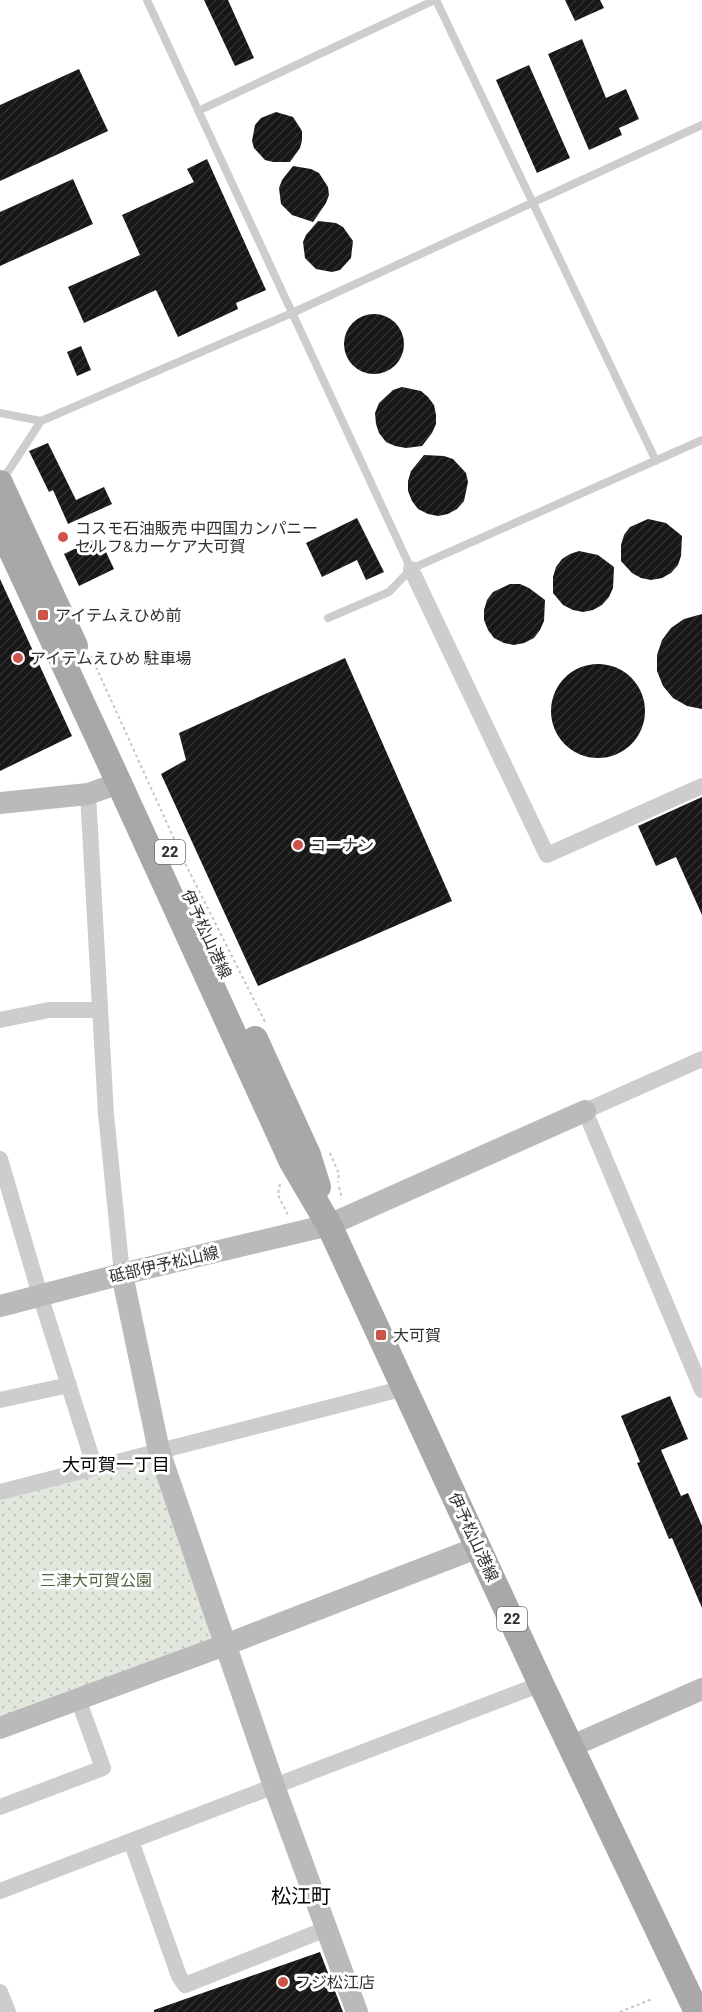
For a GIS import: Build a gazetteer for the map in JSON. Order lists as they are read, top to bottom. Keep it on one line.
{"streets":{"main road":["22","伊予松山港線"],"street":["砥部伊予松山線"]},"crossings":[["伊予松山港線","砥部伊予松山線"]],"districts":["大可賀一丁目","松江町"],"parks":["三津大可賀公園"],"places":{"other":["コスモ石油販売 中四国カンパニー セルフ&カーケア大可賀","アイテムえひめ 駐車場","コーナン","フジ松江店"],"transit":["アイテムえひめ前","大可賀"]}}
